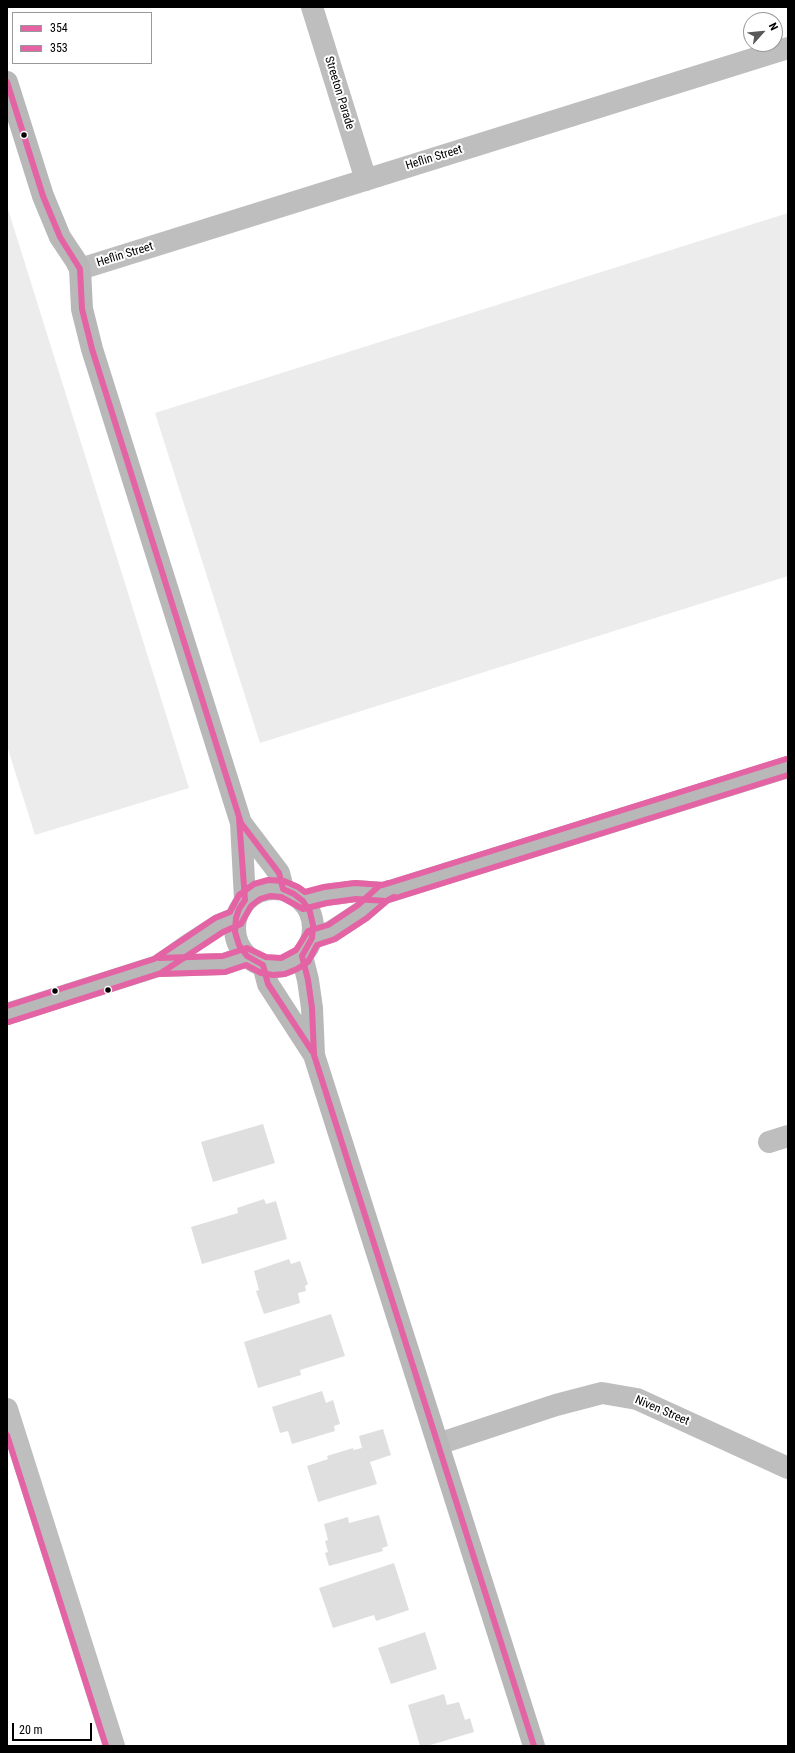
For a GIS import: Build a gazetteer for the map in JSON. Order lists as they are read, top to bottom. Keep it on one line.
{"streets":{"street":["Streeton Parade","Heflin Street","Niven Street"]},"crossings":[["Streeton Parade","Heflin Street"]],"lines":["transit line 354","transit line 353"],"legend":["354","353"],"scale_bar":"20 m","north":"top right"}
